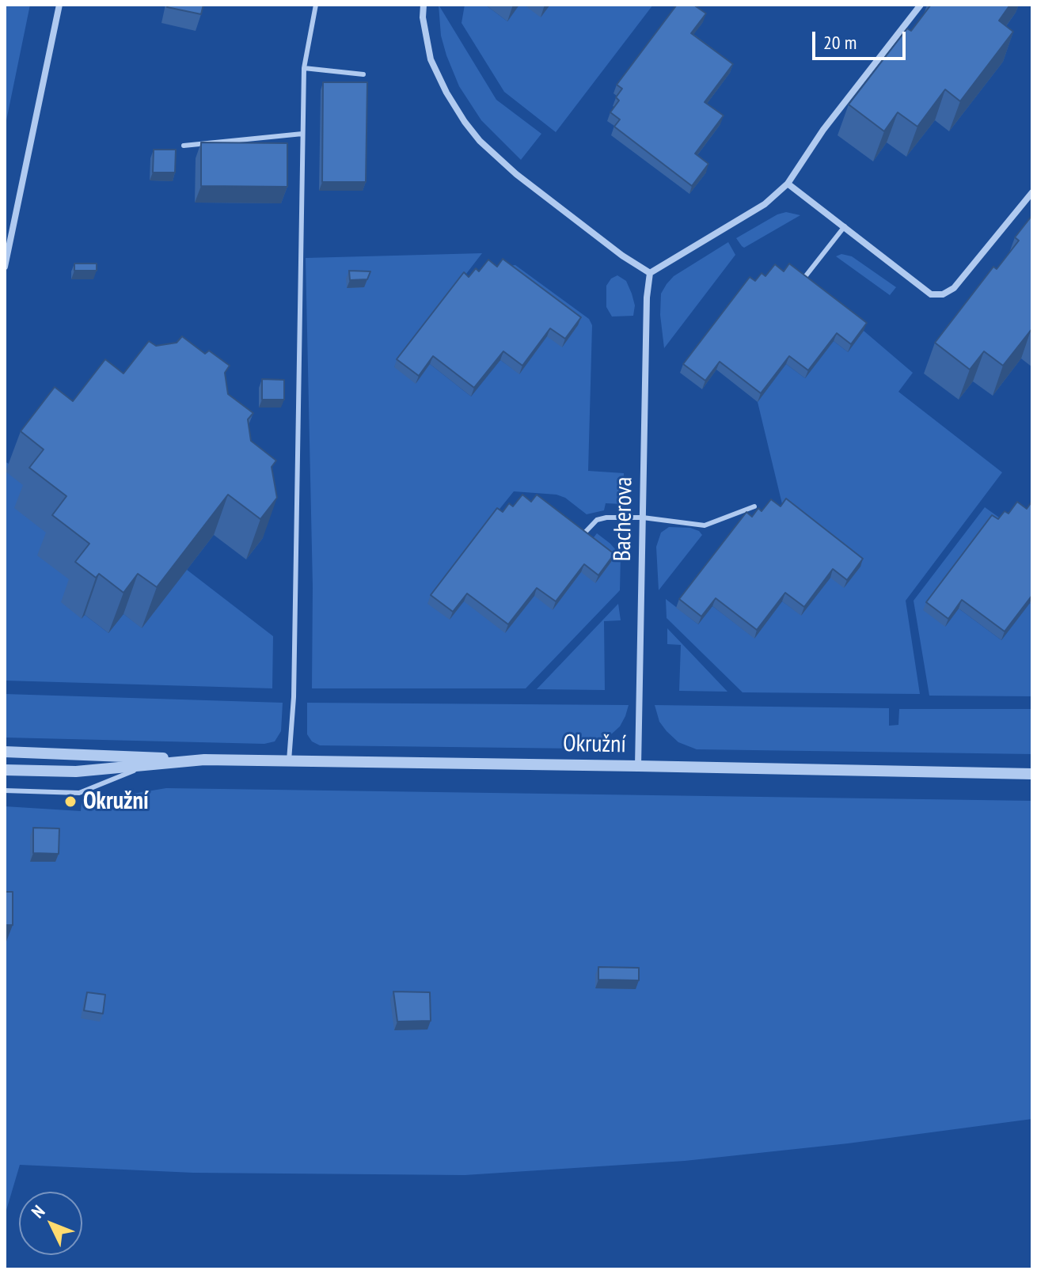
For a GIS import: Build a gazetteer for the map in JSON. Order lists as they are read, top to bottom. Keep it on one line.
{"streets":{"street":["Bacherova","Okružní"]},"crossings":[["Bacherova","Okružní"]],"places":["Okružní"],"scale_bar":"20 m","north":"top left"}
